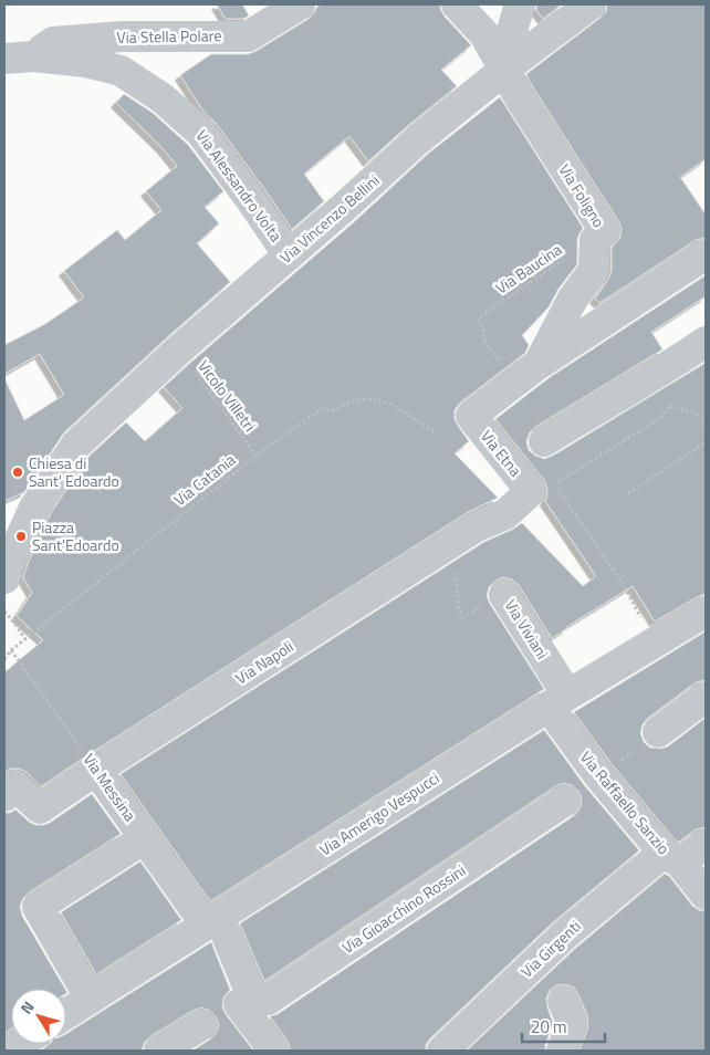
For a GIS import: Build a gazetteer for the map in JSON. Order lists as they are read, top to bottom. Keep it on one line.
{"streets":{"street":["Via Stella Polare","Via Alessandro Volta","Via Foligno","Via Vincenzo Bellini","Via Etna","Via Viviani","Via Napoli","Via Messina","Via Raffaello Sanzio","Via Amerigo Vespucci","Via Gioacchino Rossini","Via Girgenti"],"path":["Via Baucina","Vicolo Villetri","Via Catania"]},"crossings":[["Via Stella Polare","Via Alessandro Volta"],["Via Alessandro Volta","Via Vincenzo Bellini"],["Via Foligno","Via Vincenzo Bellini"],["Via Foligno","Via Baucina"],["Via Foligno","Via Etna"],["Via Vincenzo Bellini","Vicolo Villetri"],["Vicolo Villetri","Via Catania"],["Via Etna","Via Napoli"],["Via Catania","Via Messina"],["Via Viviani","Via Raffaello Sanzio"],["Via Viviani","Via Amerigo Vespucci"],["Via Napoli","Via Messina"],["Via Messina","Via Amerigo Vespucci"],["Via Messina","Via Gioacchino Rossini"],["Via Raffaello Sanzio","Via Amerigo Vespucci"],["Via Raffaello Sanzio","Via Girgenti"]],"places":["Chiesa di Sant' Edoardo","Piazza Sant'Edoardo"],"scale_bar":"20 m","north":"top left"}
